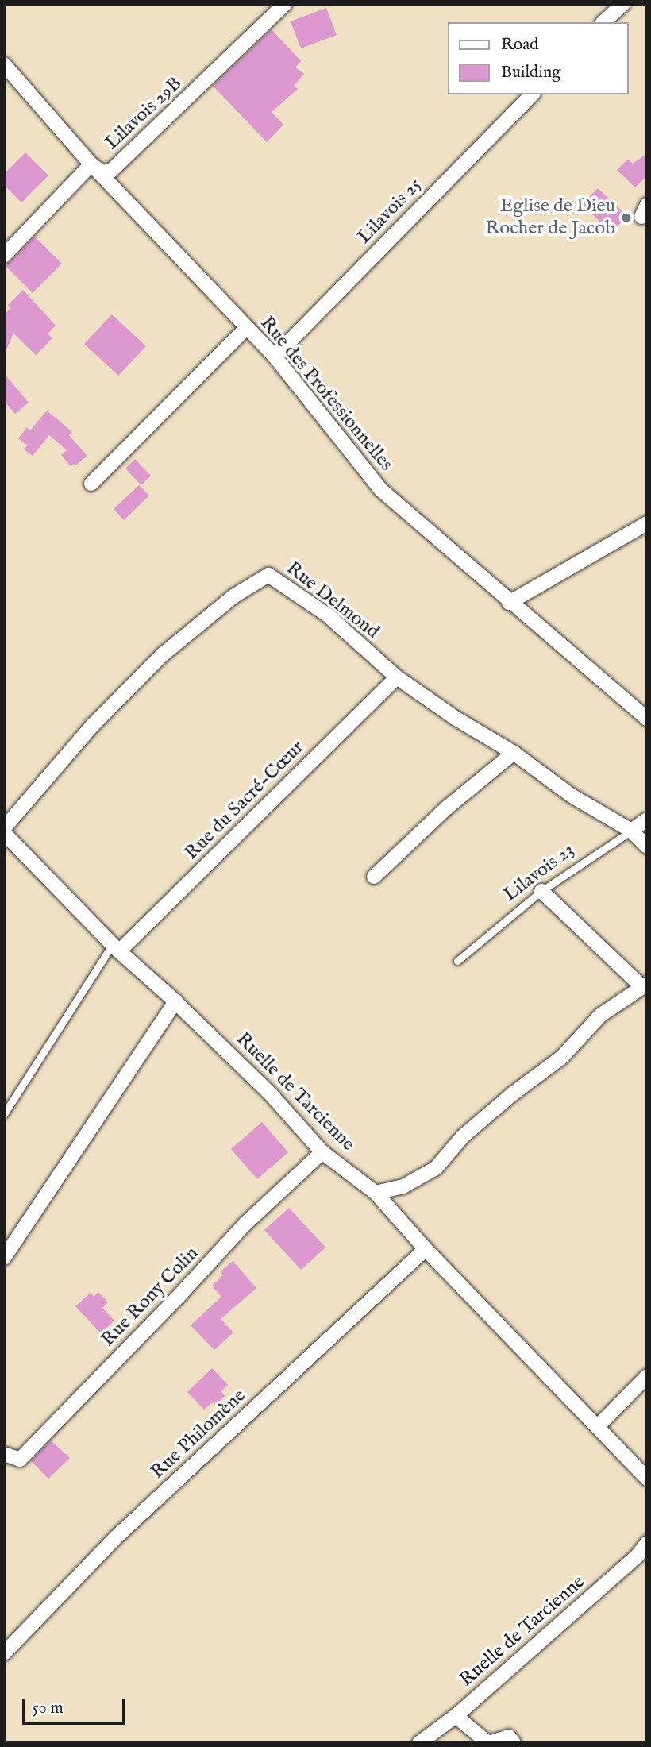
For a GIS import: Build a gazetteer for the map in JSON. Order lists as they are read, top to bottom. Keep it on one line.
{"streets":{"street":["Lilavois 29B","Lilavois 25","Rue des Professionnelles","Rue Delmond","Rue du Sacré-Cœur","Lilavois 23","Ruelle de Tarcienne","Rue Rony Colin","Rue Philomène"]},"crossings":[["Lilavois 29B","Rue des Professionnelles"],["Lilavois 25","Rue des Professionnelles"],["Rue Delmond","Rue du Sacré-Cœur"],["Rue Delmond","Lilavois 23"],["Rue du Sacré-Cœur","Ruelle de Tarcienne"],["Ruelle de Tarcienne","Rue Rony Colin"],["Ruelle de Tarcienne","Rue Philomène"]],"places":["Eglise de Dieu Rocher de Jacob"],"legend":["Road","Building"],"scale_bar":"50 m"}
